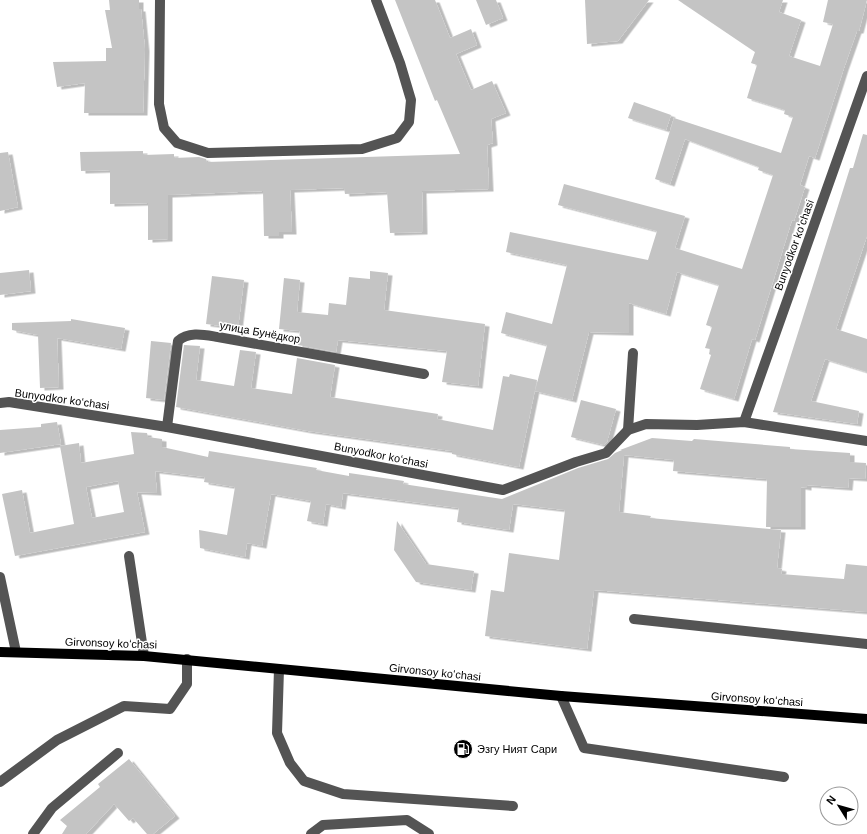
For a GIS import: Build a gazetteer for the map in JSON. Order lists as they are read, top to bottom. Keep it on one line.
{"streets":{"main road":["Girvonsoy koʻchasi"],"street":["Bunyodkor koʻchasi","улица Бунёдкор"]},"crossings":[["Bunyodkor koʻchasi","улица Бунёдкор"]],"places":{"fuel station":["Эзгу Ният Сари"]},"north":"top left"}
